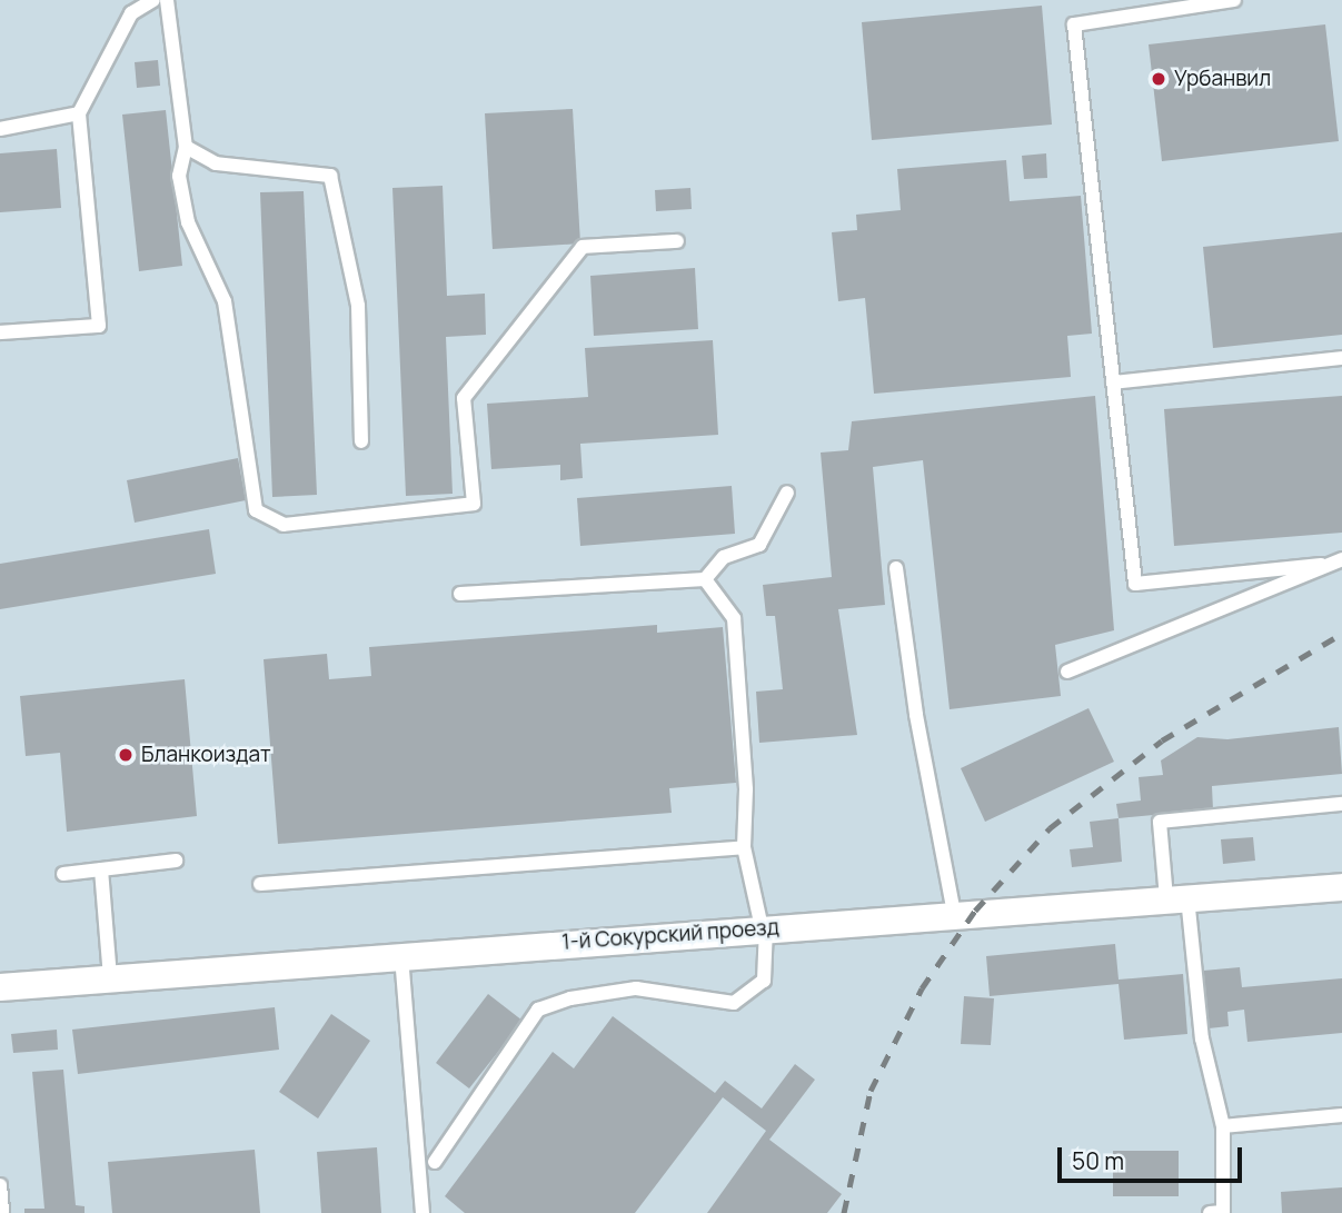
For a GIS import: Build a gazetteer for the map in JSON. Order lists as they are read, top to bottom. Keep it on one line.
{"streets":{"street":["1-й Сокурский проезд"]},"places":["Урбанвил","Бланкоиздат"],"scale_bar":"50 m"}
